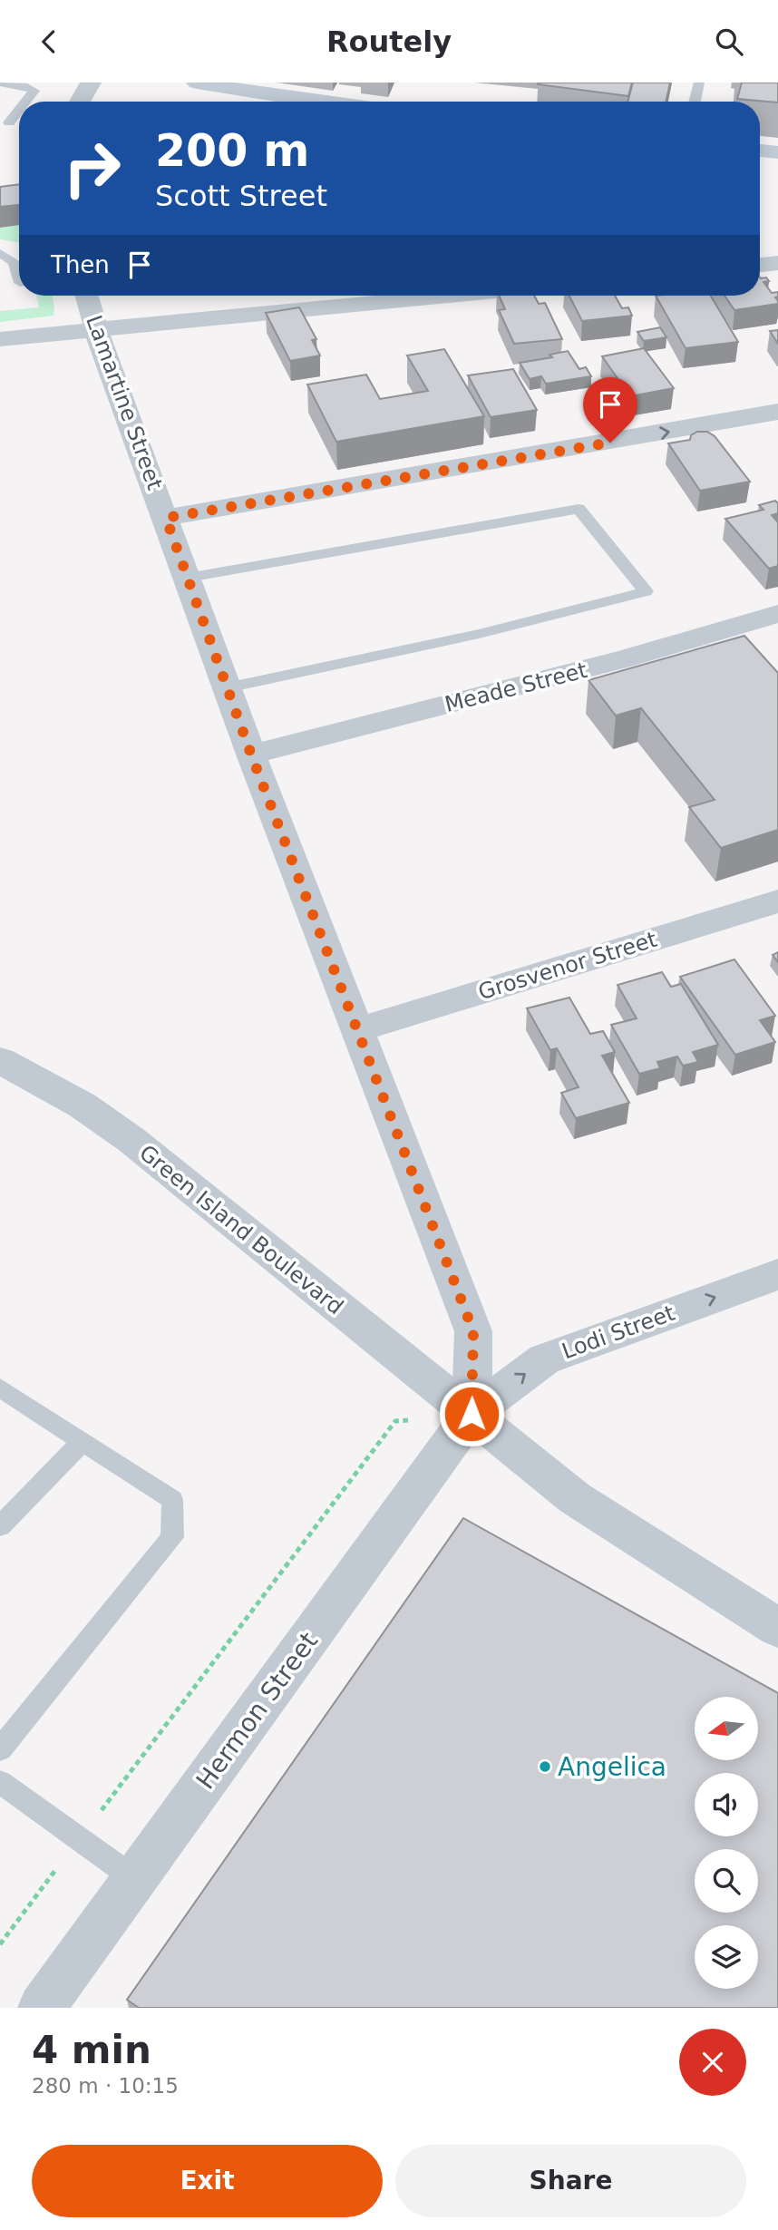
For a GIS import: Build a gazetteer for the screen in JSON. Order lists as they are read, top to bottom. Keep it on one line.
{"streets":{"street":["Lamartine Street","Meade Street","Grosvenor Street","Green Island Boulevard","Lodi Street","Hermon Street"]},"crossings":[["Lamartine Street","Meade Street"],["Lamartine Street","Grosvenor Street"],["Lamartine Street","Green Island Boulevard"],["Lamartine Street","Lodi Street"],["Lamartine Street","Hermon Street"],["Green Island Boulevard","Lodi Street"],["Green Island Boulevard","Hermon Street"],["Lodi Street","Hermon Street"]],"one_way":["Lodi Street"],"places":["Angelica"],"north":"left","page":{"header":"Routely","turn":["200 m","Scott Street"],"then":"Then","heading":["4 min","280 m · 10:15"],"buttons":["Exit","Share"]}}
